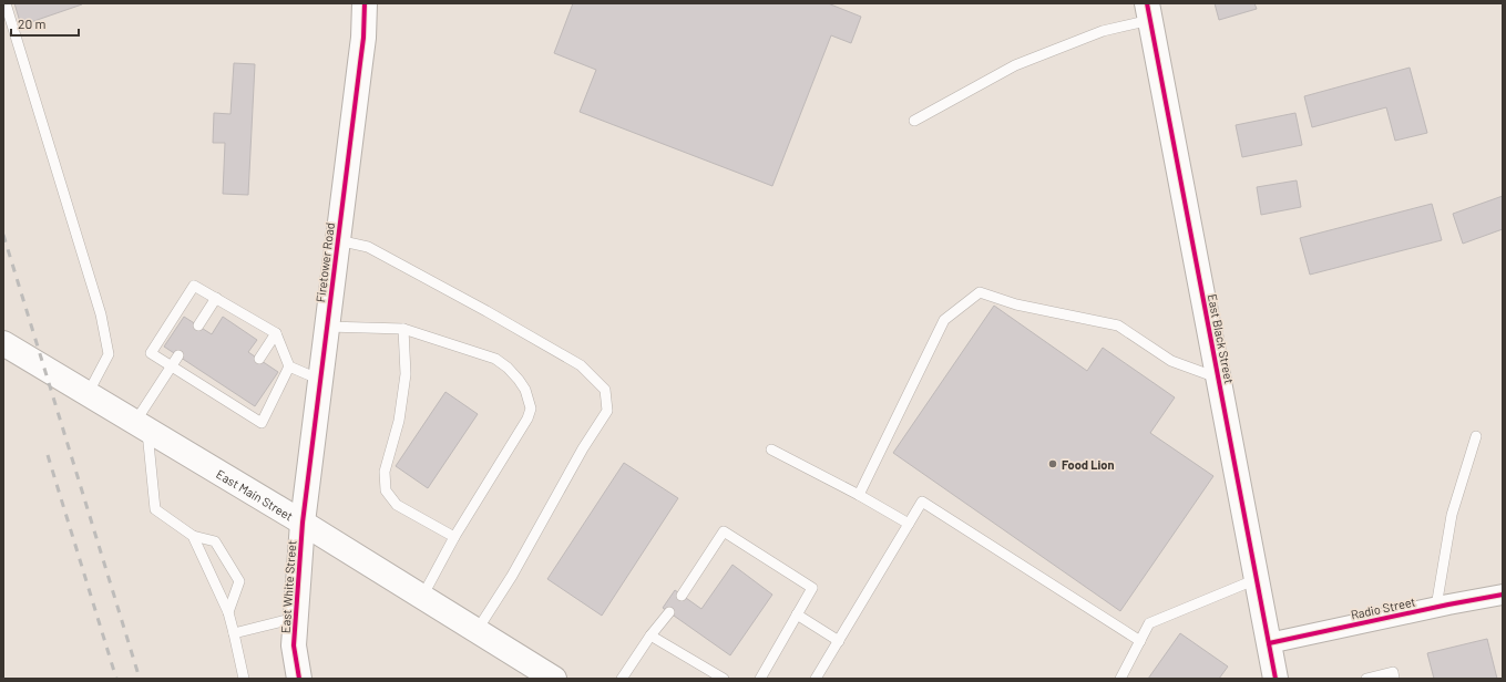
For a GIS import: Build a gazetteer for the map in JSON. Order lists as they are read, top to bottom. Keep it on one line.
{"streets":{"main road":["Firetower Road","East Black Street","East Main Street","East White Street"],"street":["Radio Street"]},"crossings":[["Firetower Road","East Main Street"],["Firetower Road","East White Street"],["East Black Street","Radio Street"],["East Main Street","East White Street"]],"places":["Food Lion"],"scale_bar":"20 m"}
